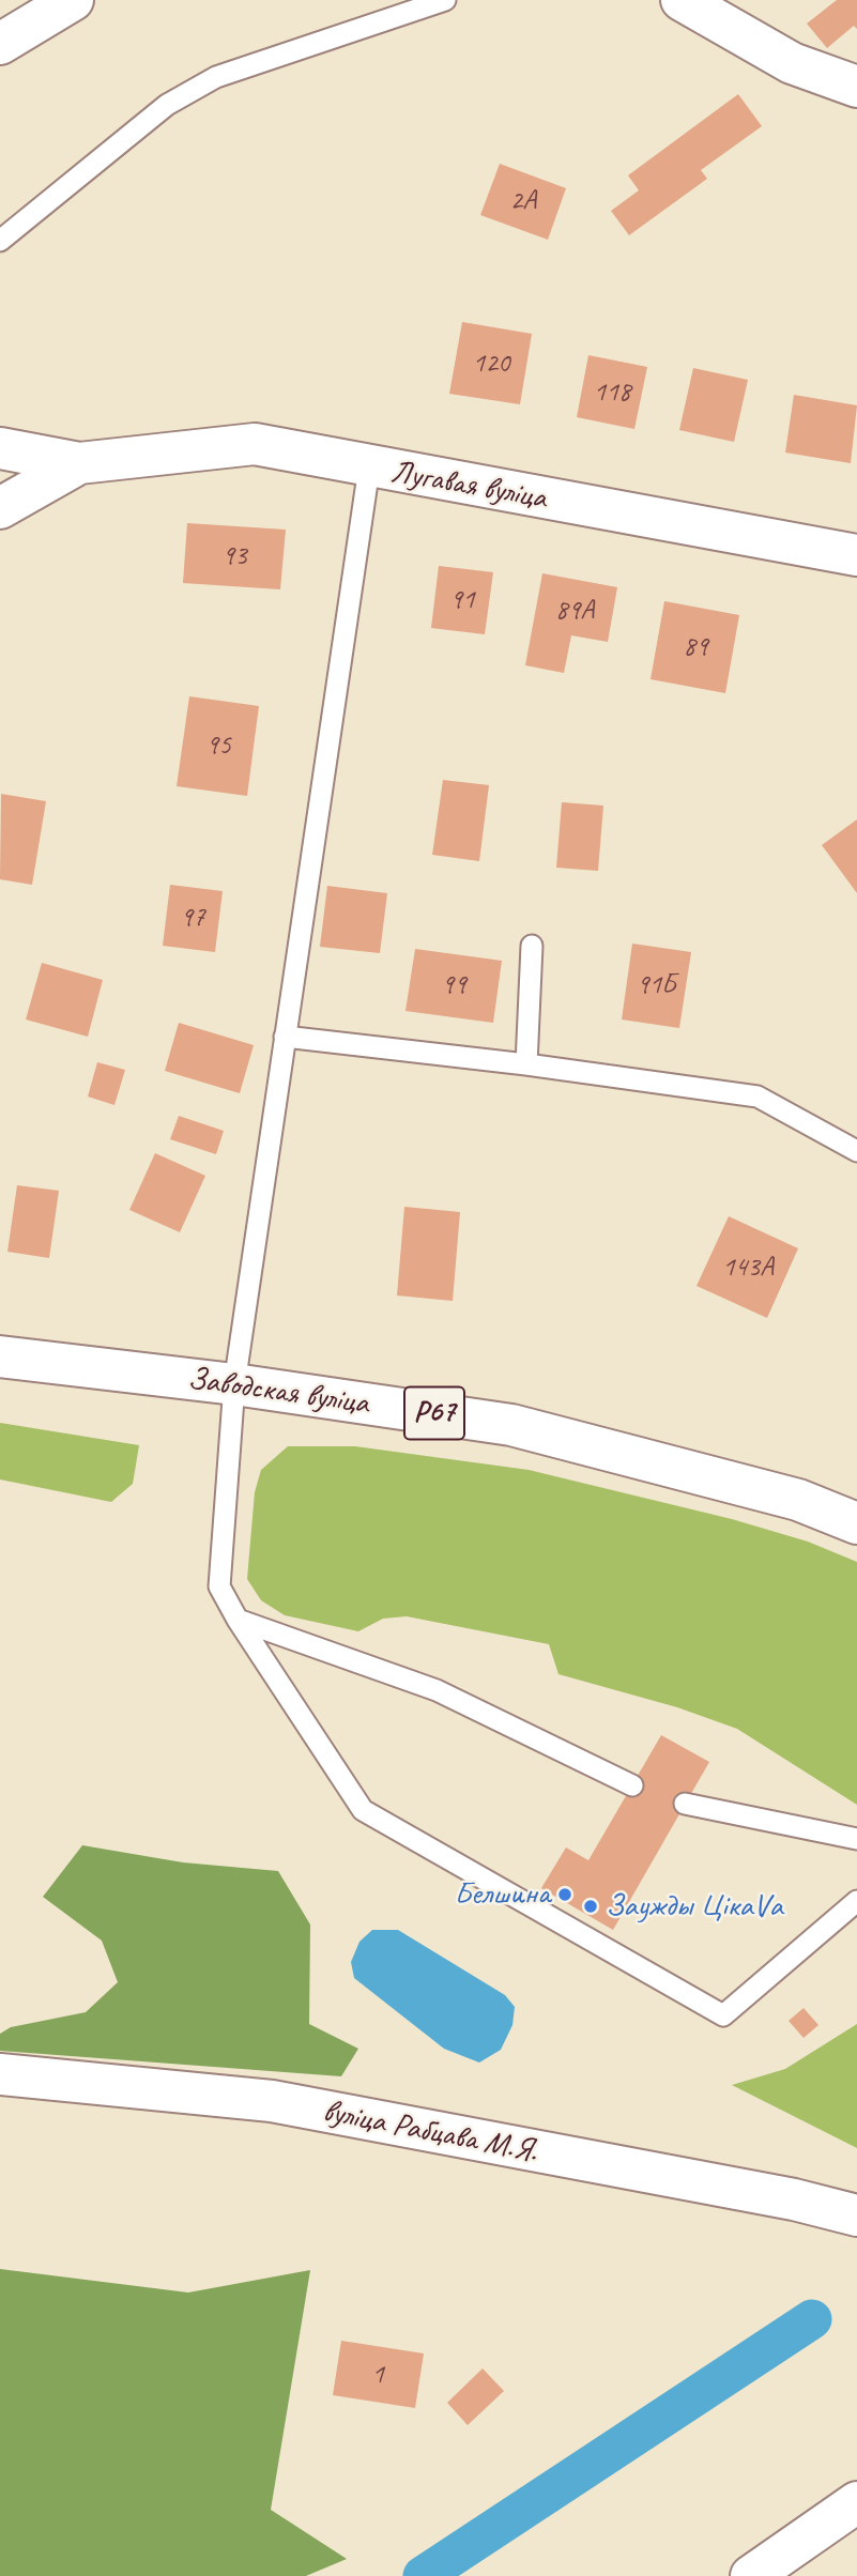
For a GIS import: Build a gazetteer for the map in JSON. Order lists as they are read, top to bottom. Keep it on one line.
{"streets":{"street":["Лугавая вуліца","Заводская вуліца","Р67","вуліца Рабцава М.Я."]},"places":["Белшина","Заужды ЦікаVа"],"house_numbers":["2А","120","118","93","91","89А","89","95","97","99","91Б","143А","1"]}
